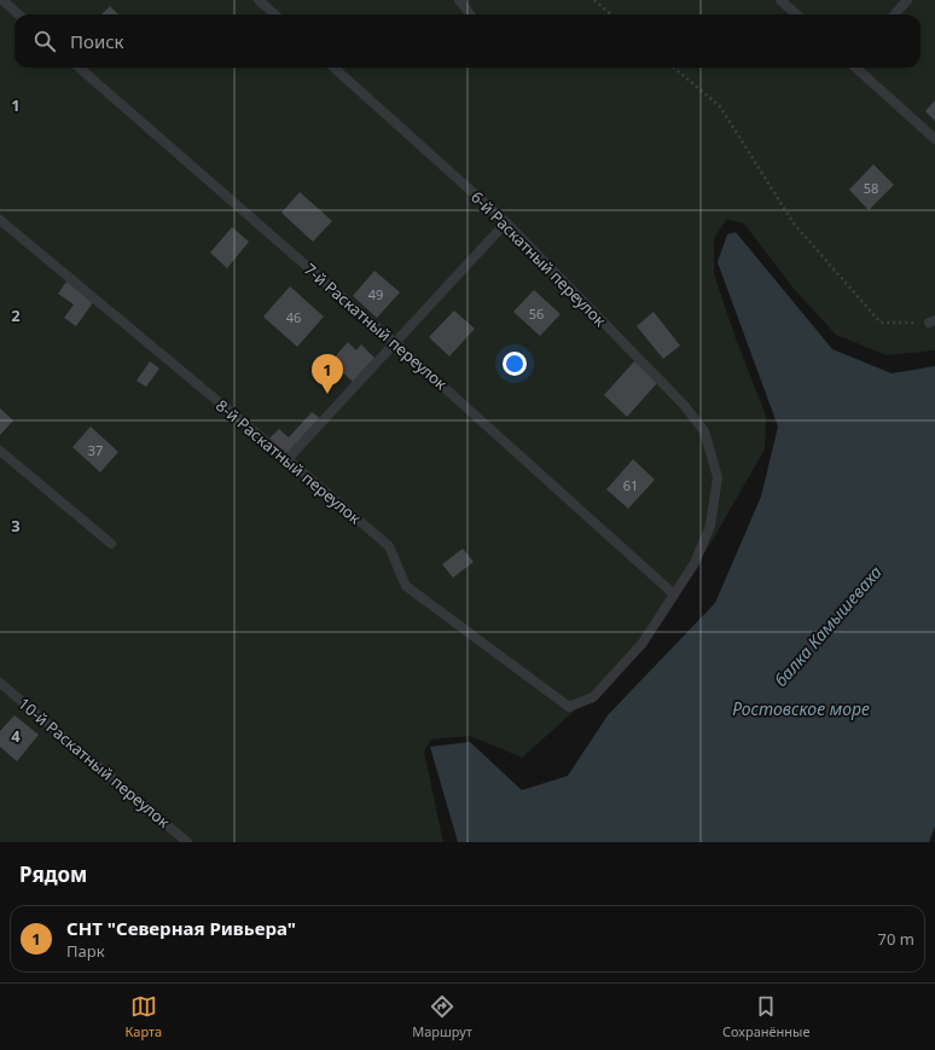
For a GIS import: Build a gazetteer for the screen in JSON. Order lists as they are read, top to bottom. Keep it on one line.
{"streets":{"lane":["6-й Раскатный переулок","7-й Раскатный переулок","8-й Раскатный переулок","10-й Раскатный переулок"]},"crossings":[["6-й Раскатный переулок","7-й Раскатный переулок"],["6-й Раскатный переулок","8-й Раскатный переулок"],["7-й Раскатный переулок","8-й Раскатный переулок"]],"water":["балка Камышеваха","Ростовское море"],"house_numbers":["58","49","56","46","37","61"],"page":{"search":"Поиск","pins":"1","heading":"Рядом","list":[{"mark":"1","name":"СНТ \"Северная Ривьера\"","note":"Парк","value":"70 m"}],"nav":["Карта","Маршрут","Сохранённые"]},"grid":{"rows":["1","2","3","4"]}}
